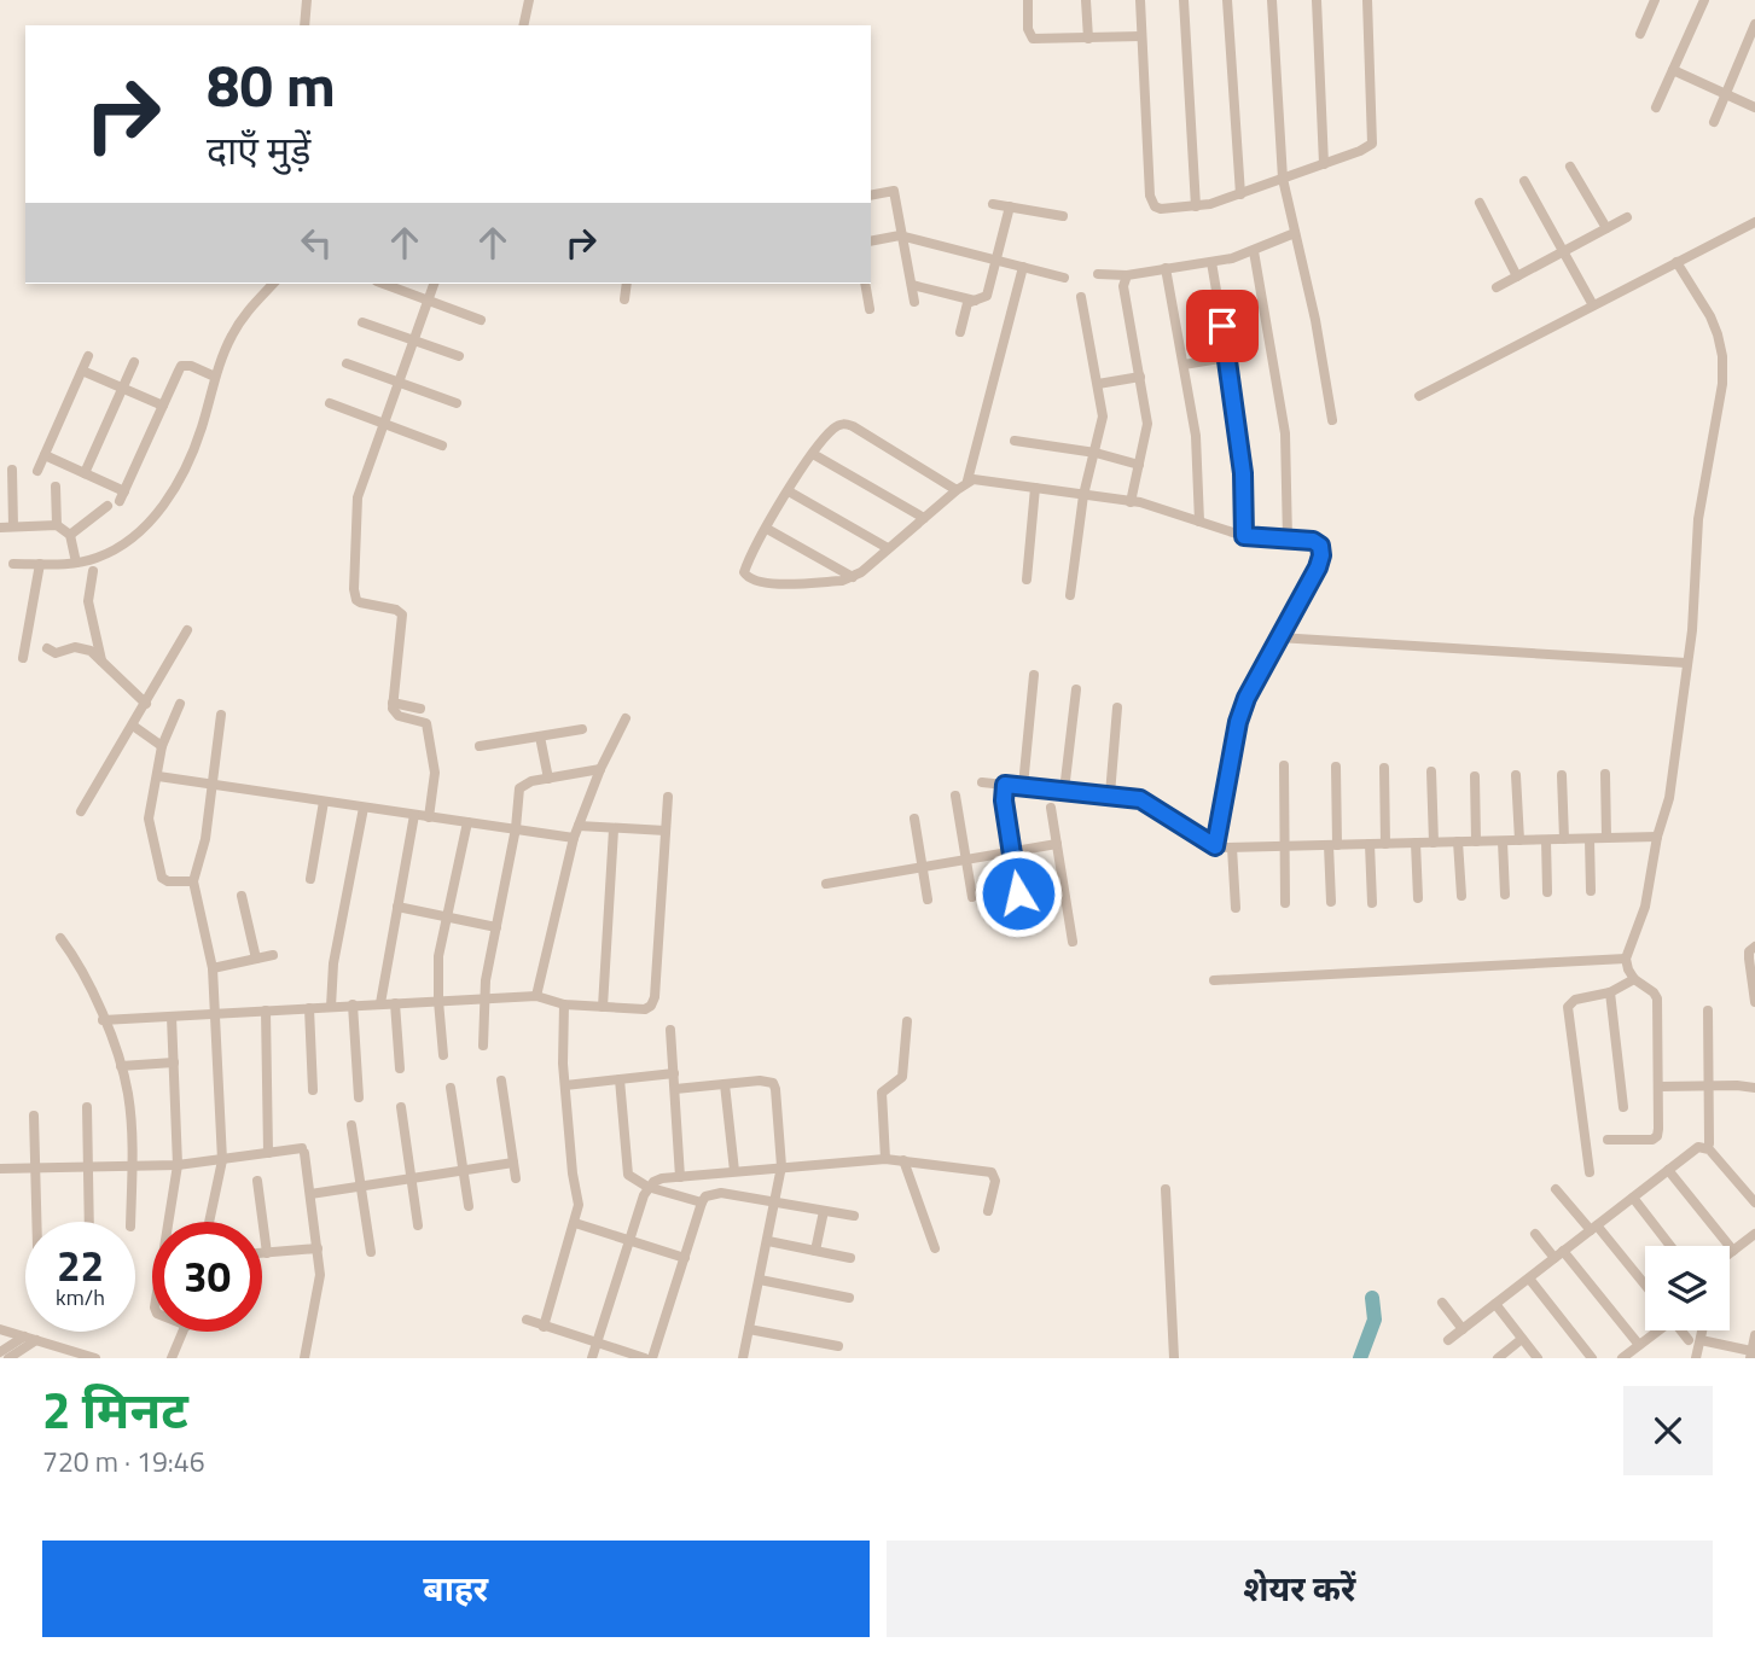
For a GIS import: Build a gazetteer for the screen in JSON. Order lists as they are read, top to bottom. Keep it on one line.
{"page":{"turn":["80 m","दाएँ मुड़ें"],"speed":"22 km/h","limit":"30","heading":["2 मिनट","720 m · 19:46"],"buttons":["बाहर","शेयर करें"]}}
